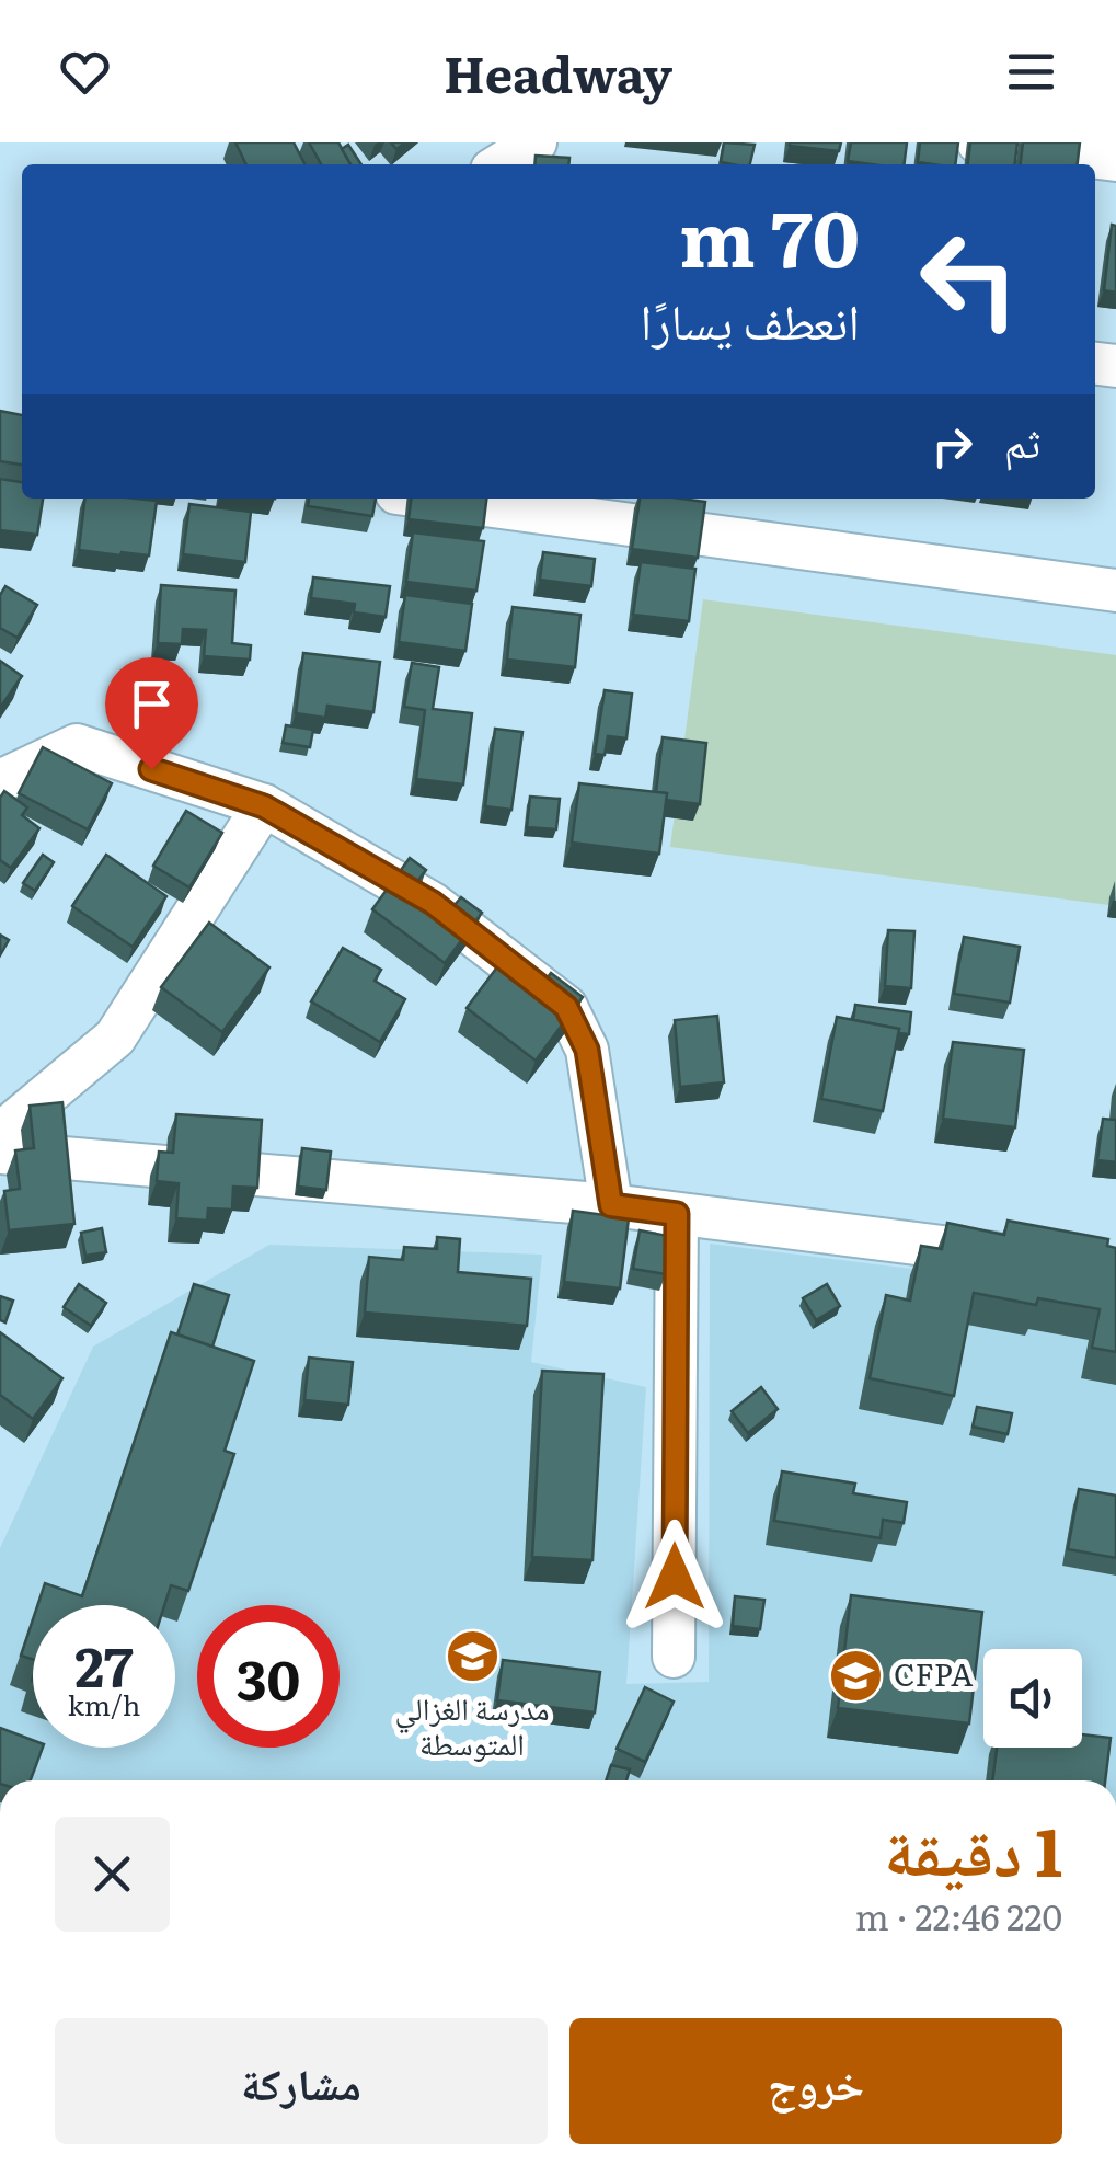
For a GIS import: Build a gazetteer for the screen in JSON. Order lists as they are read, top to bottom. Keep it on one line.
{"places":{"school or university":["مدرسة الغزالي المتوسطة","CFPA"]},"page":{"header":"Headway","turn":["70 m","انعطف يسارًا"],"then":"ثم","speed":"27 km/h","limit":"30","heading":["1 دقيقة","220 m · 22:46"],"buttons":["خروج","مشاركة"]}}
